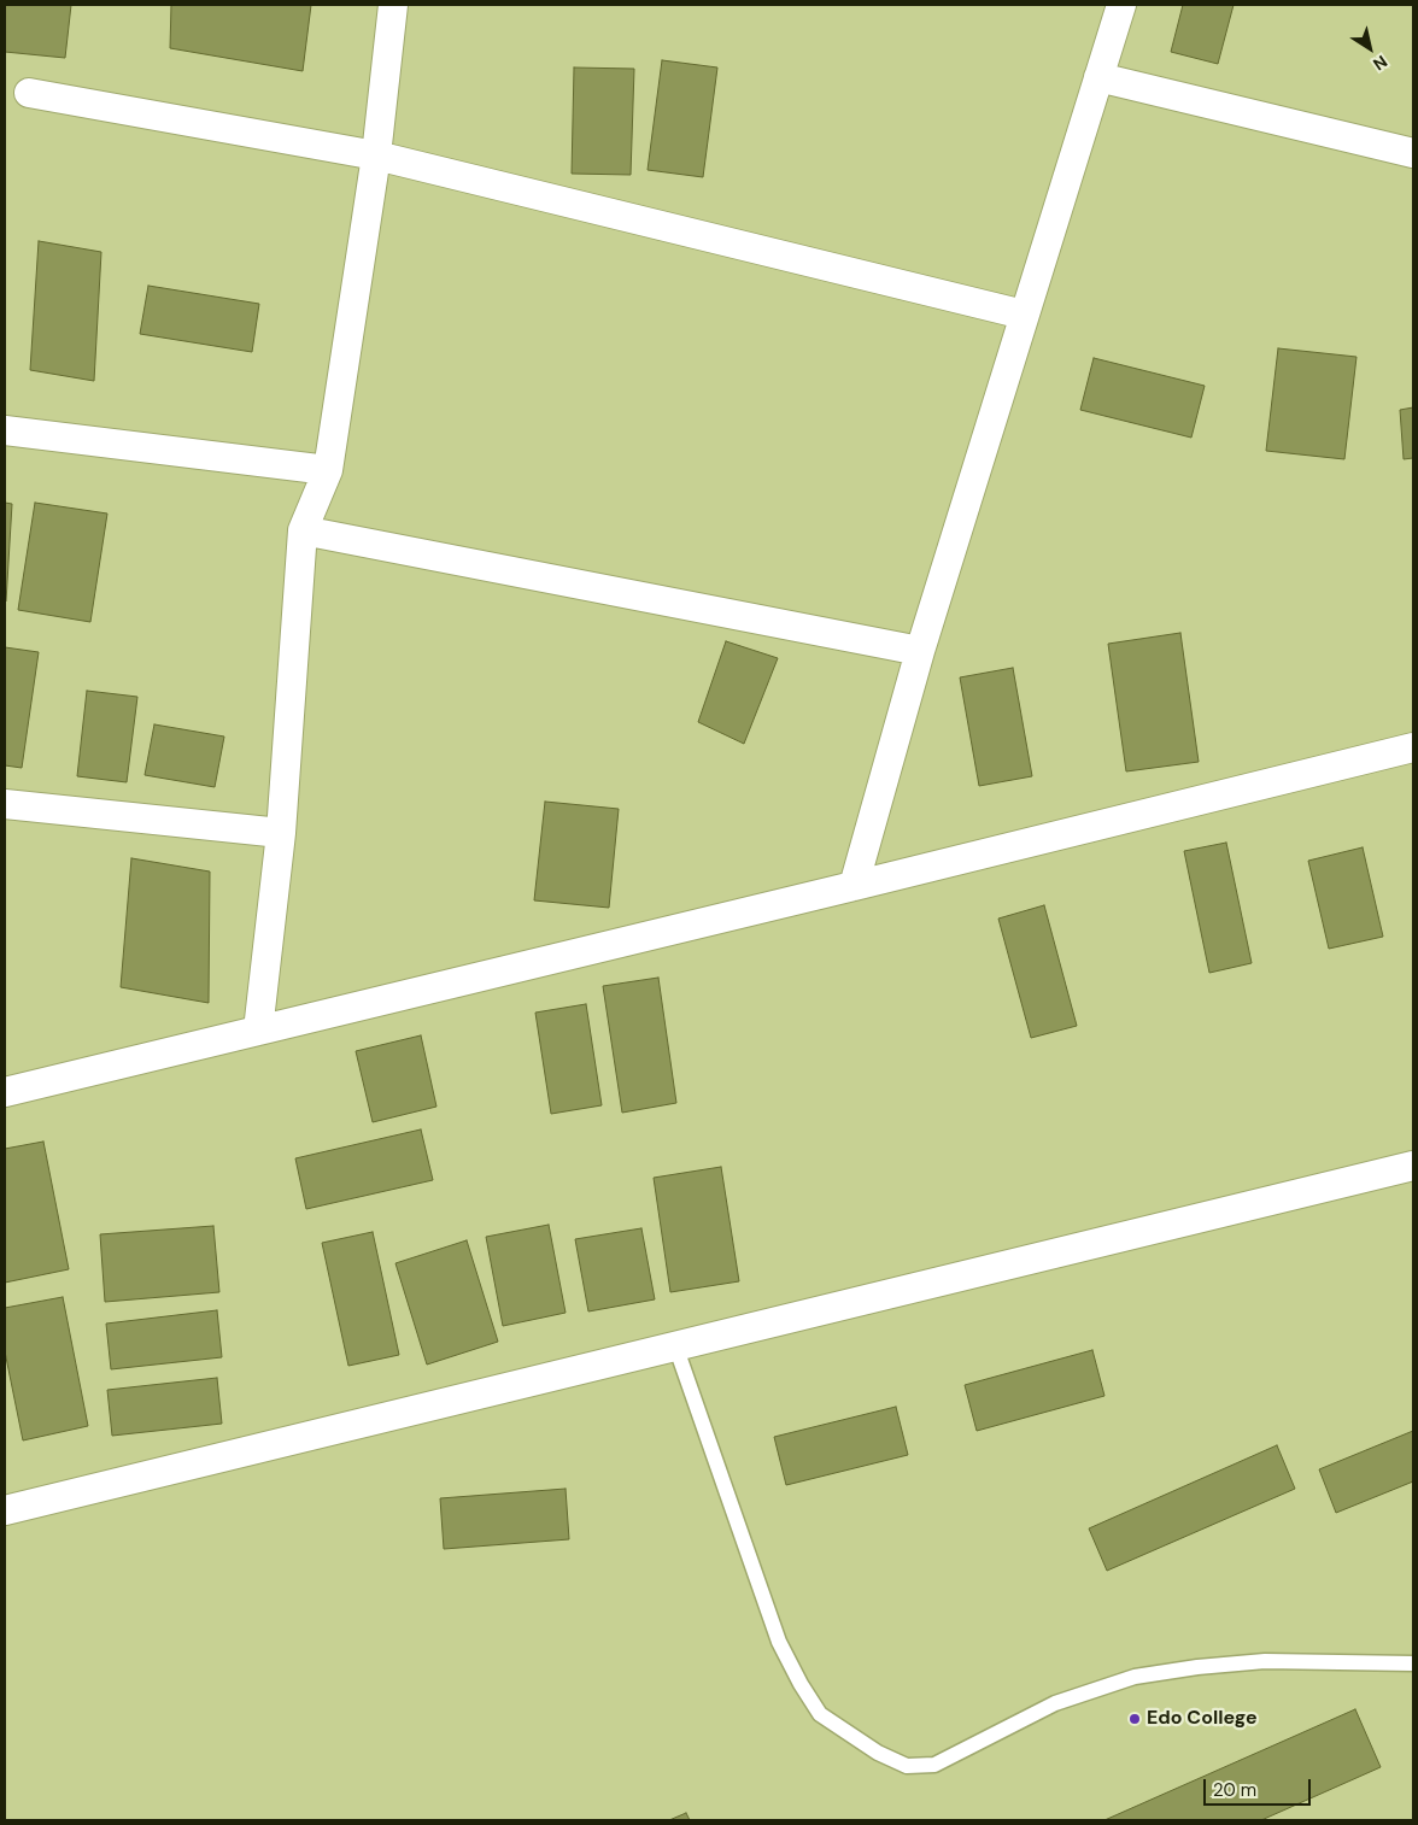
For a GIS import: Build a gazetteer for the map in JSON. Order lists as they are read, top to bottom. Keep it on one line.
{"places":["Edo College"],"scale_bar":"20 m","north":"bottom right"}
